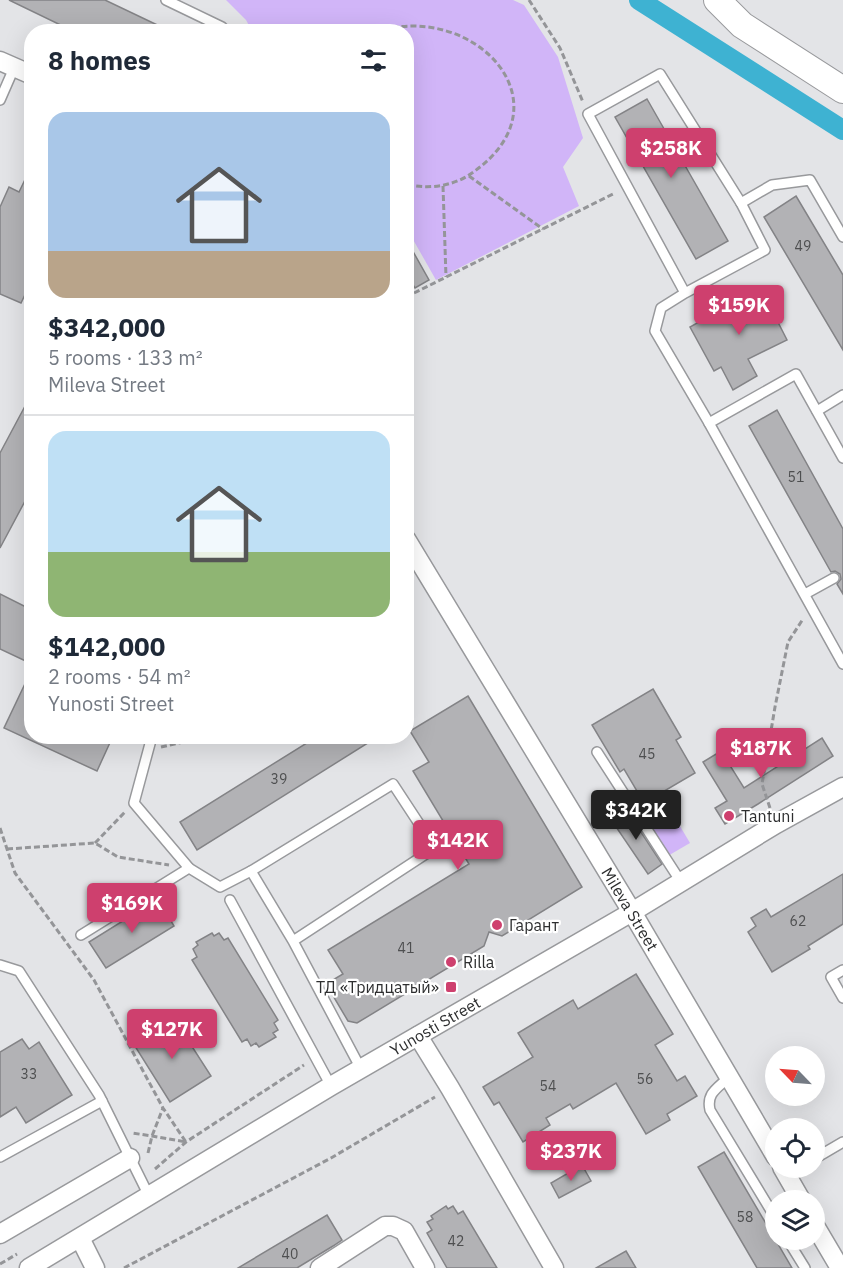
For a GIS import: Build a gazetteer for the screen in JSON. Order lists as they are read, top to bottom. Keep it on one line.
{"streets":{"street":["Mileva Street","Yunosti Street"]},"crossings":[["Mileva Street","Yunosti Street"]],"places":{"other":["Tantuni","Гарант","Rilla"],"transit":["ТД «Тридцатый»"]},"house_numbers":["49","51","45","39","62","41","33","56","54","58","42","40"],"north":"top left","page":{"heading":"8 homes","list":[{"name":"$342,000","note":"5 rooms · 133 m² · Mileva Street"},{"name":"$142,000","note":"2 rooms · 54 m² · Yunosti Street"}],"price":["$258K","$159K","$187K","$342K","$142K","$169K","$127K","$237K"]}}
